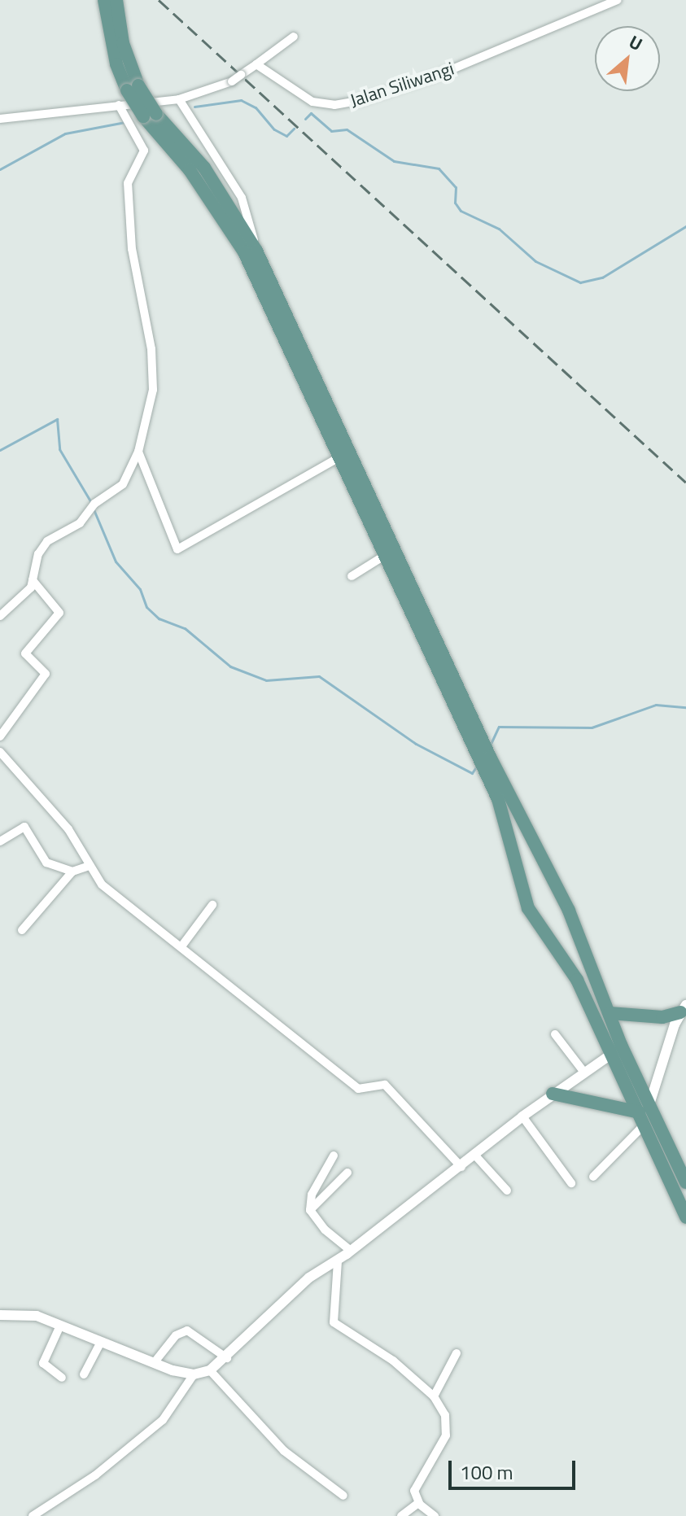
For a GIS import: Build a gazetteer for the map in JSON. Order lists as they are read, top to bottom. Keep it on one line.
{"streets":{"street":["Jalan Siliwangi"]},"scale_bar":"100 m","north":"top right"}
